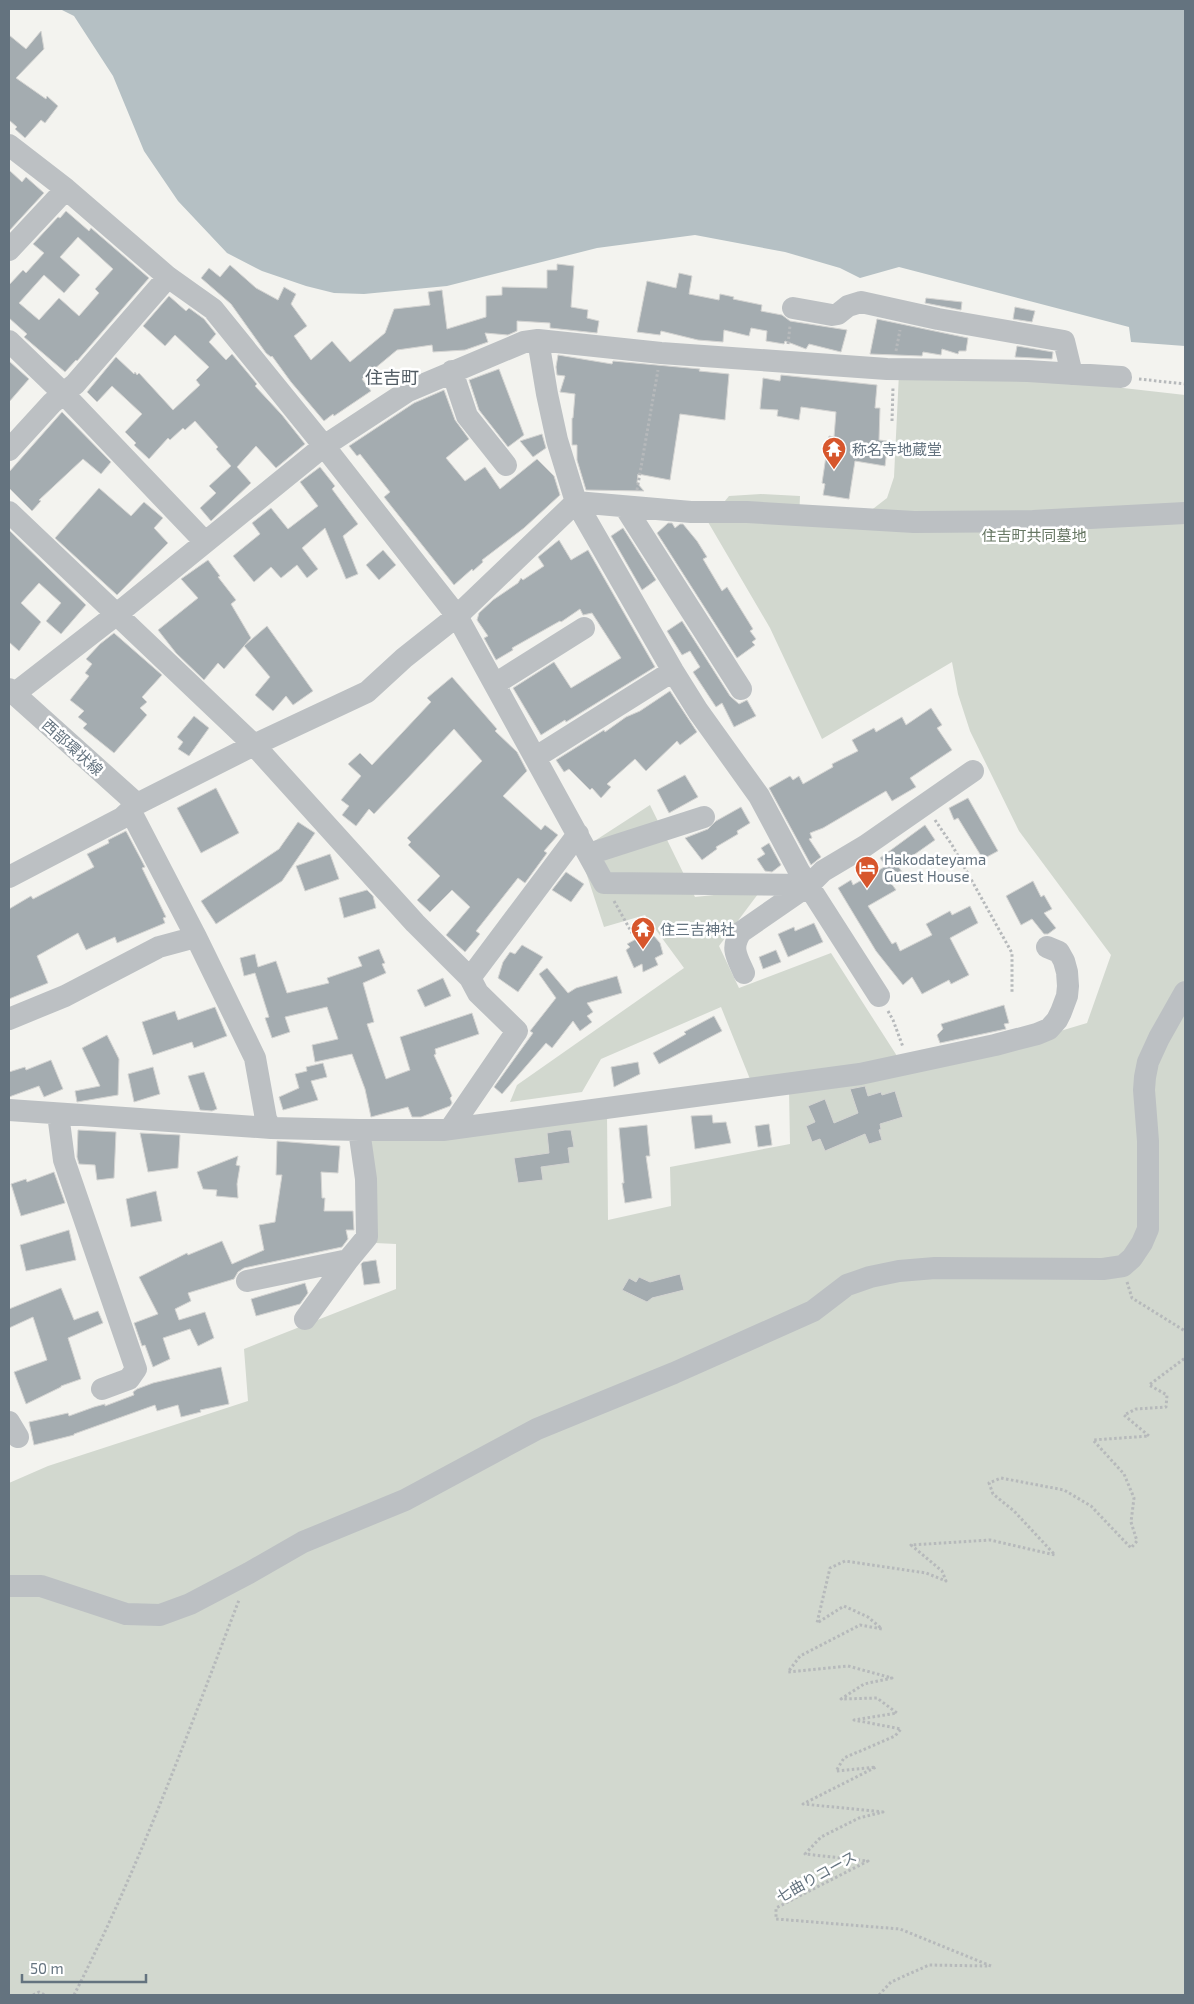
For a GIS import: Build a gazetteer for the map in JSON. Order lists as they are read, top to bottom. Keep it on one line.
{"streets":{"street":["西部環状線"],"path":["七曲りコース"]},"districts":["住吉町"],"parks":["住吉町共同墓地"],"places":{"temple":["称名寺地蔵堂","住三吉神社"],"hotel":["Hakodateyama Guest House"]},"scale_bar":"50 m"}
